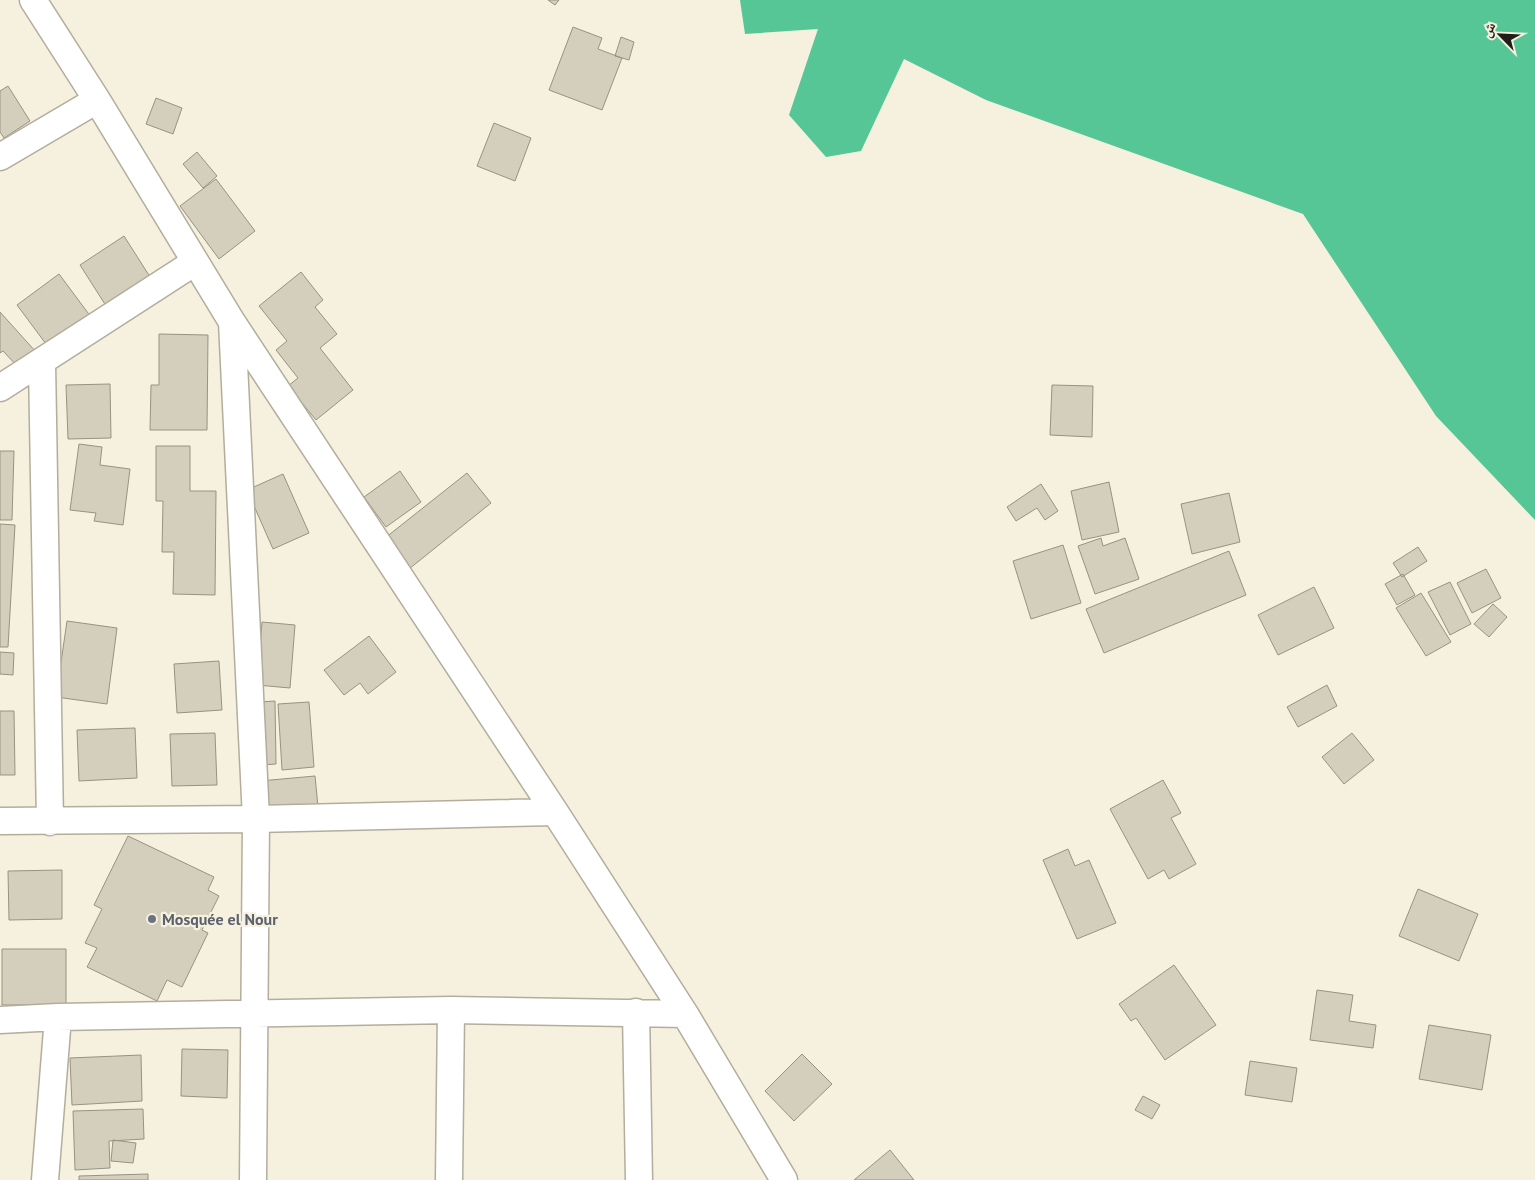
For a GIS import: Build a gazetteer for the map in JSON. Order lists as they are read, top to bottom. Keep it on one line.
{"places":["Mosquée el Nour"],"north":"top left"}
